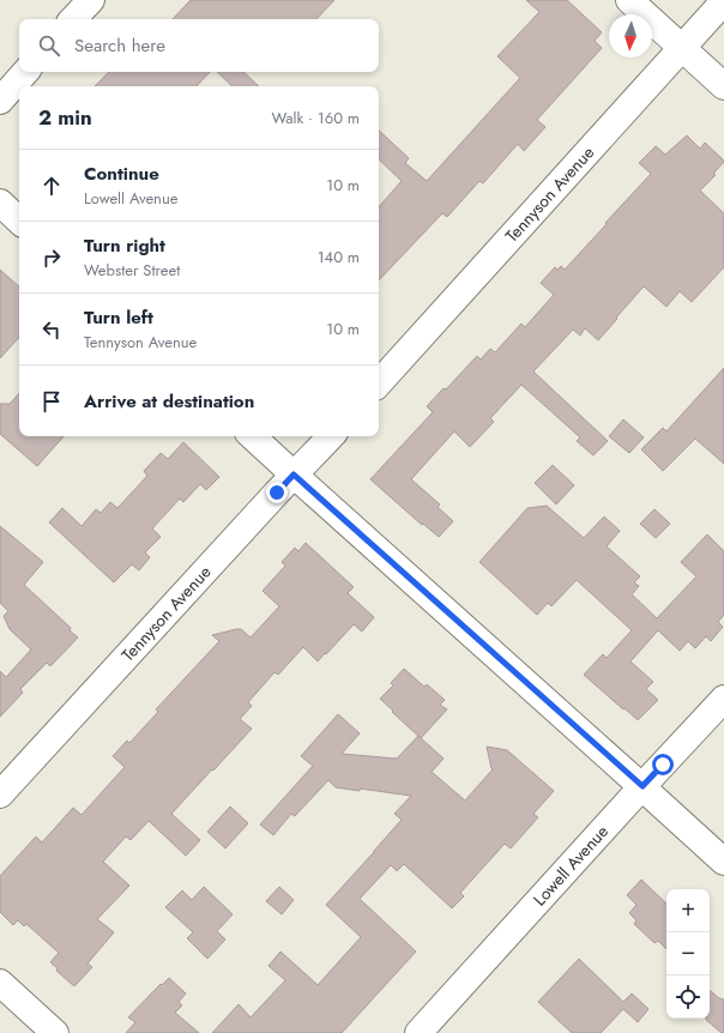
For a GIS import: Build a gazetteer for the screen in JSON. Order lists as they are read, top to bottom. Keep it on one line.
{"streets":{"street":["Tennyson Avenue","Lowell Avenue"]},"north":"bottom","page":{"search":"Search here","heading":["2 min","Walk · 160 m"],"list":[["Continue","Lowell Avenue","10 m"],["Turn right","Webster Street","140 m"],["Turn left","Tennyson Avenue","10 m"],"Arrive at destination"],"map_buttons":["+","−"]}}
